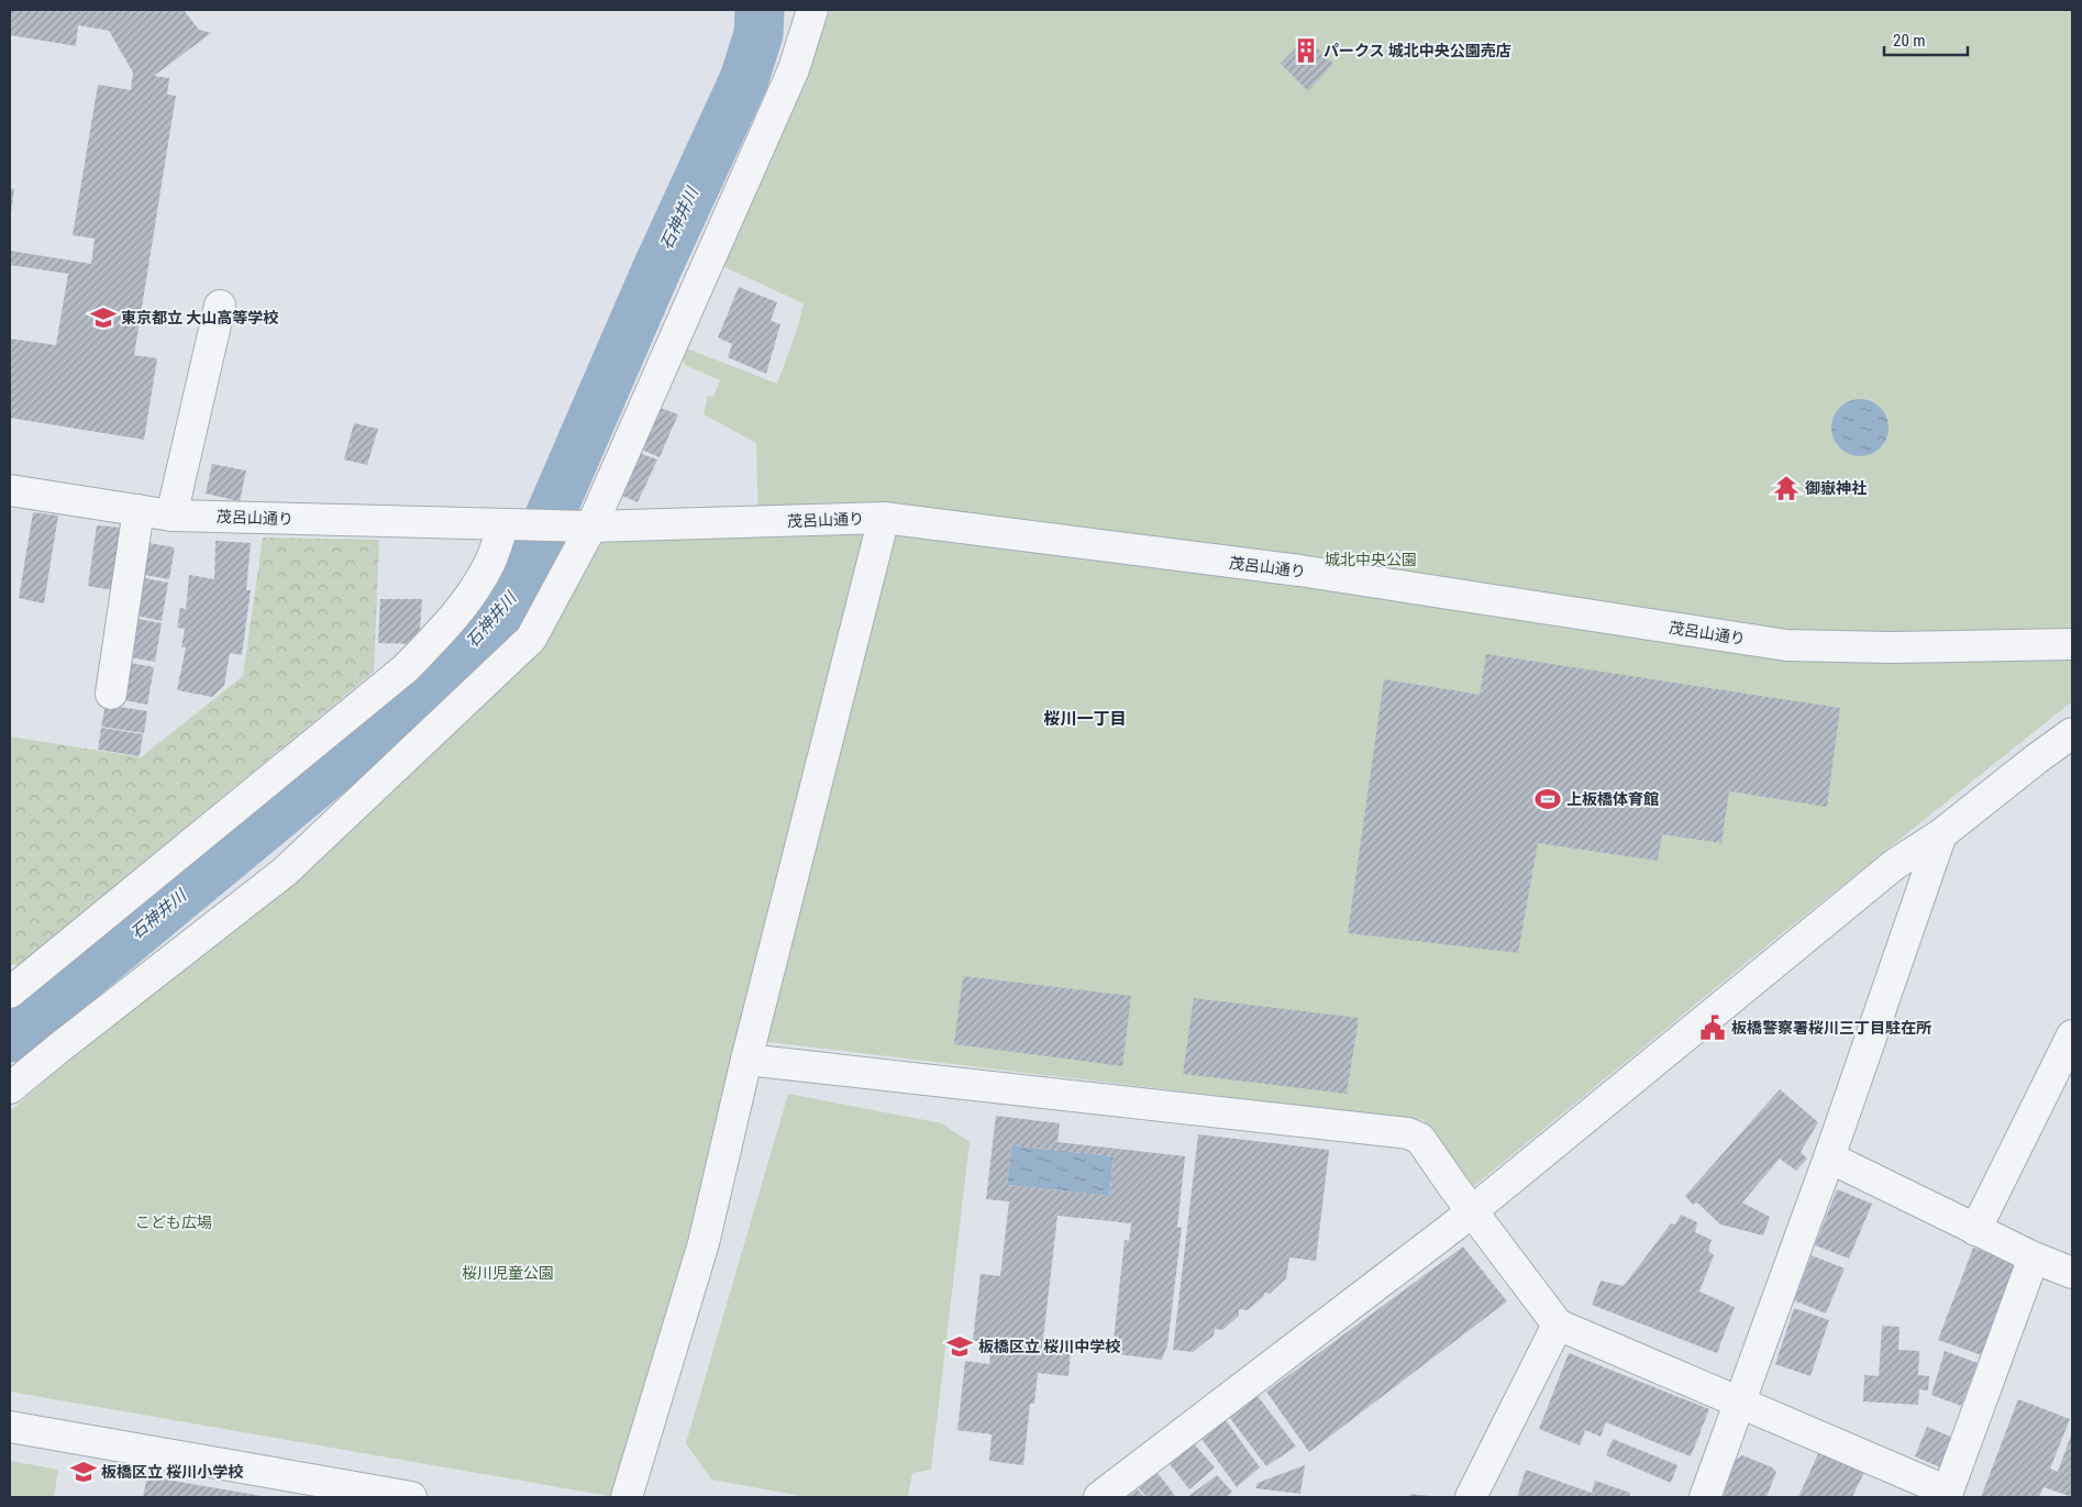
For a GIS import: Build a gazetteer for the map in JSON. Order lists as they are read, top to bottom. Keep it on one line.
{"streets":{"street":["茂呂山通り"]},"districts":["桜川一丁目"],"water":["石神井川"],"parks":["城北中央公園","こども広場","桜川児童公園"],"places":{"building":["パークス 城北中央公園売店"],"school or university":["東京都立 大山高等学校","板橋区立 桜川中学校","板橋区立 桜川小学校"],"temple":["御嶽神社"],"sports":["上板橋体育館"],"public building":["板橋警察署桜川三丁目駐在所"]},"scale_bar":"20 m"}
